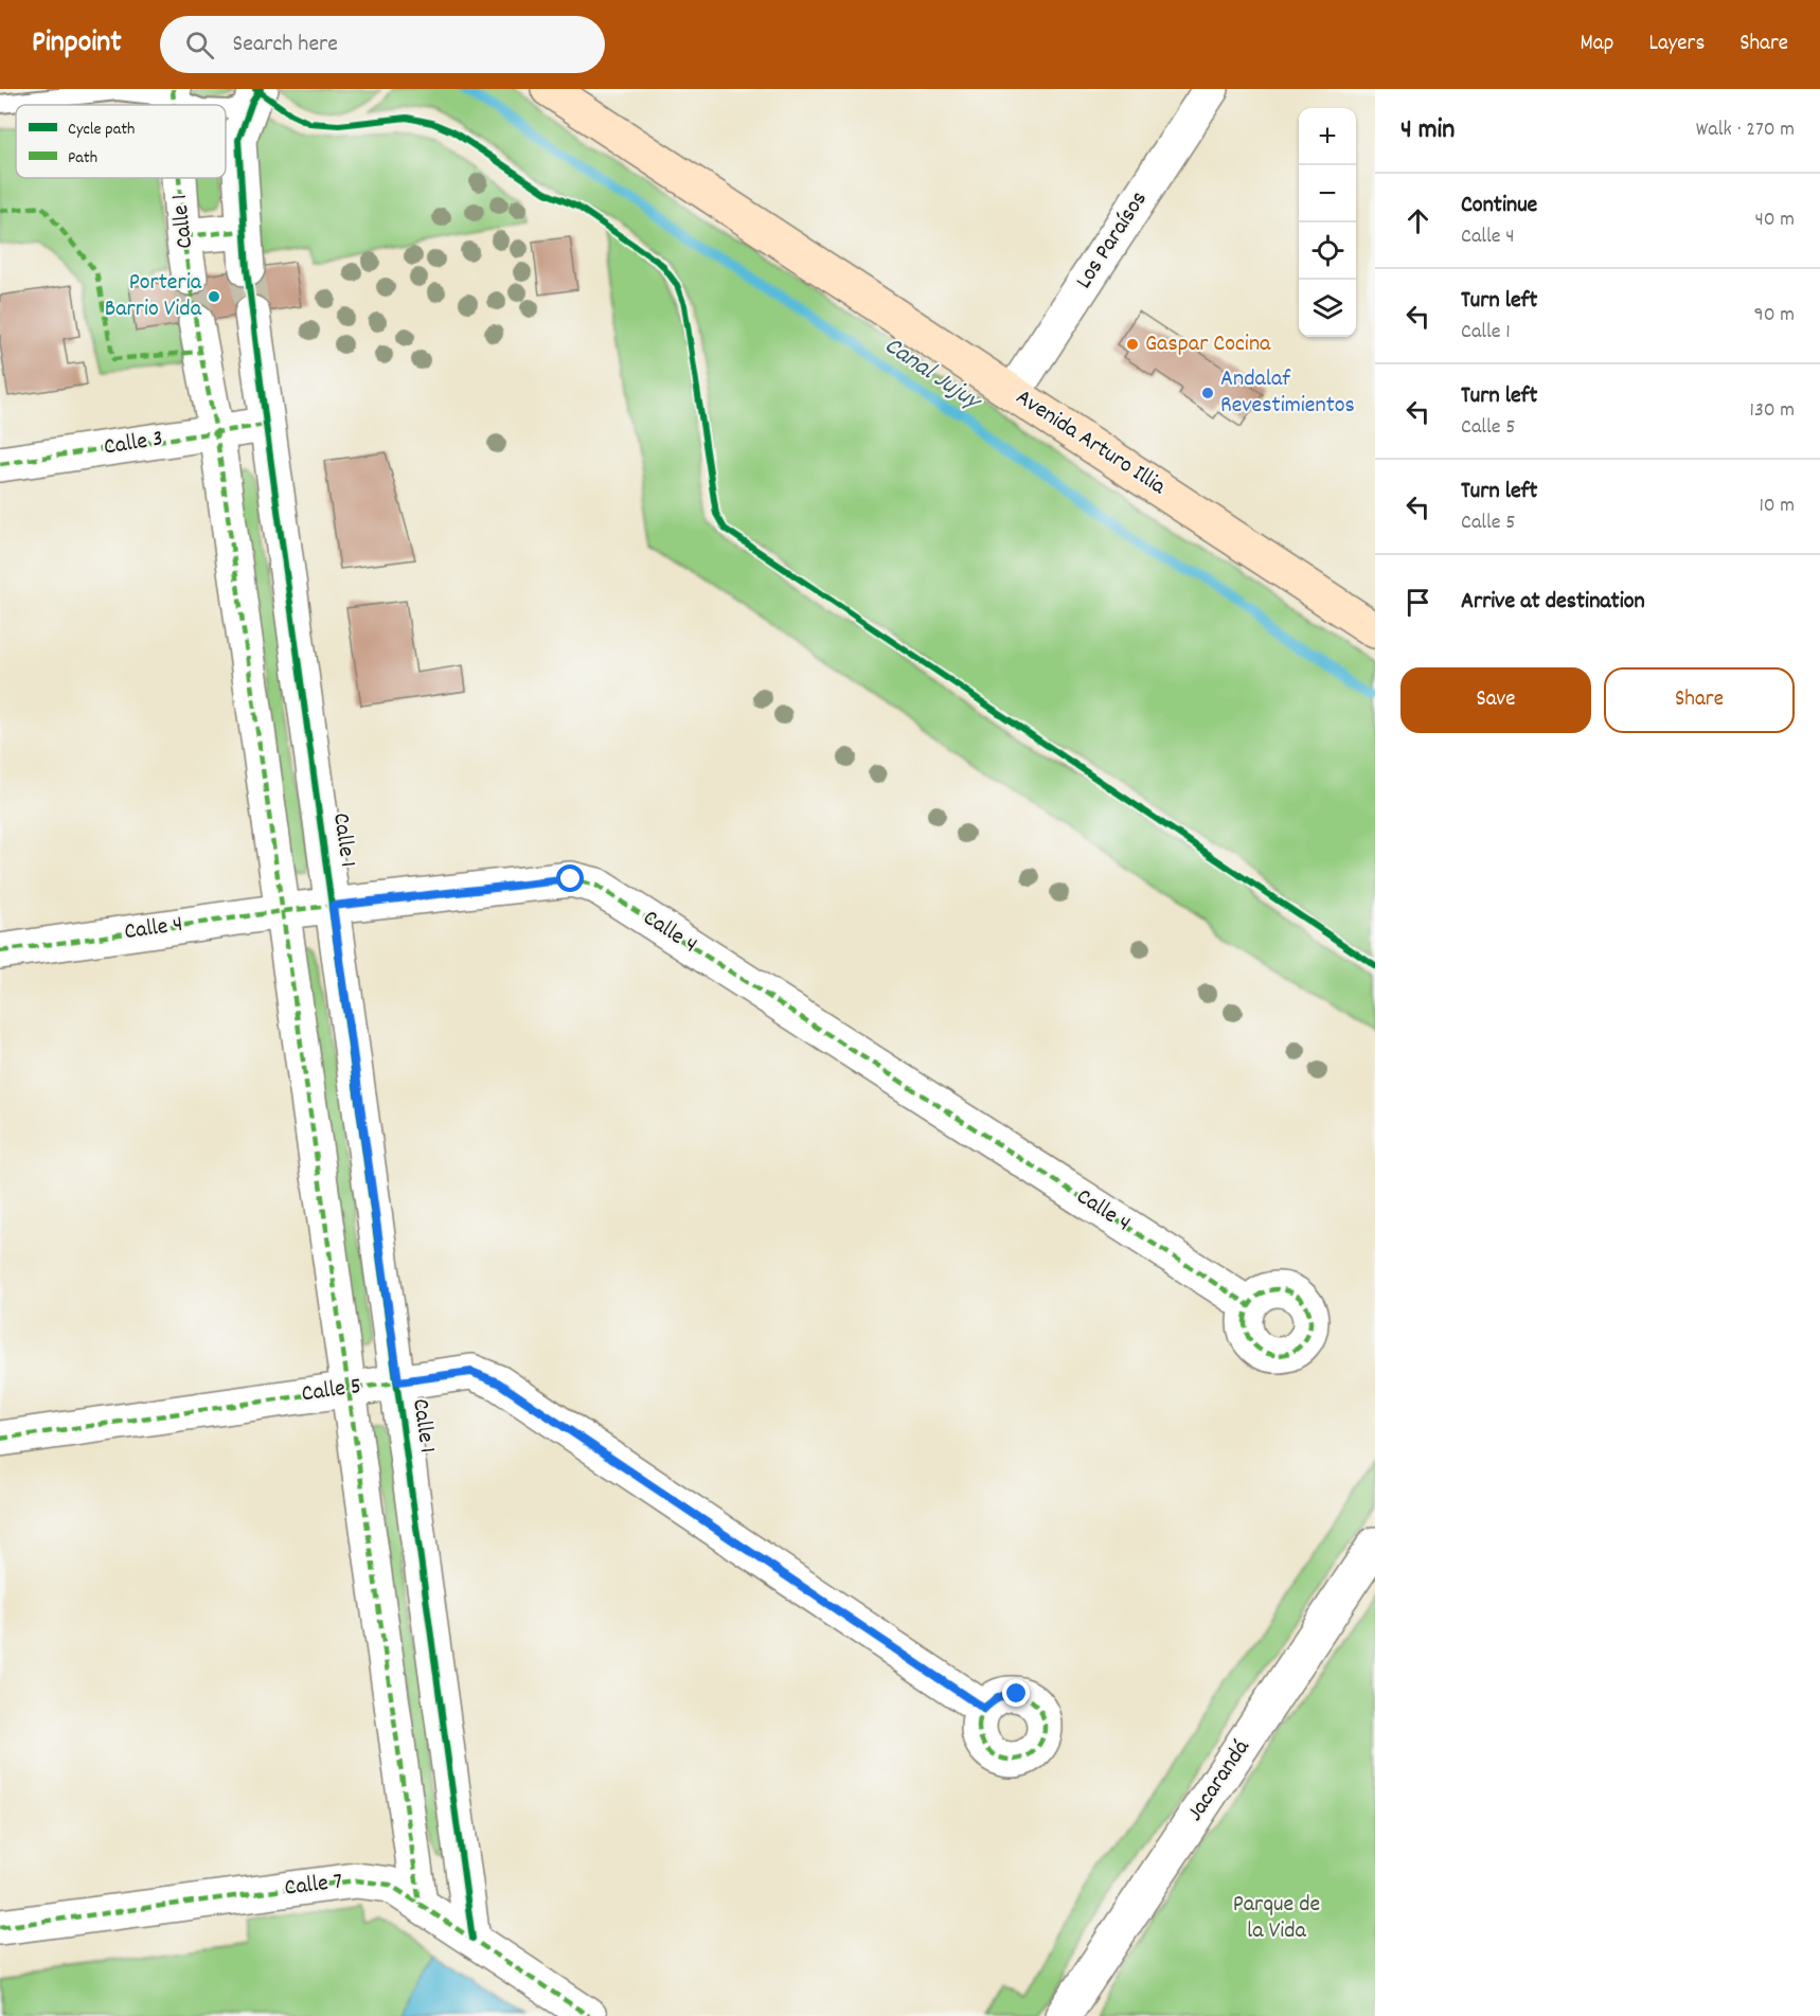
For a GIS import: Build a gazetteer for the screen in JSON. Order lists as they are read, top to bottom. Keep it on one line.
{"streets":{"main road":["Avenida Arturo Illia"],"street":["Calle 1","Los Paraísos","Calle 3","Calle 4","Calle 5","Jacarandá","Calle 7"]},"crossings":[["Calle 1","Calle 3"],["Calle 1","Calle 4"],["Calle 1","Calle 5"],["Calle 1","Calle 7"],["Los Paraísos","Avenida Arturo Illia"]],"water":["Canal Jujuy"],"parks":["Parque de la Vida"],"places":["Porteria Barrio Vida","Gaspar Cocina","Andalaf Revestimientos"],"legend":["Cycle path","Path"],"page":{"header":"Pinpoint","search":"Search here","nav":["Map","Layers","Share"],"heading":["4 min","Walk · 270 m"],"map_buttons":["+","−"],"list":[["Continue","Calle 4","40 m"],["Turn left","Calle 1","90 m"],["Turn left","Calle 5","130 m"],["Turn left","Calle 5","10 m"],"Arrive at destination"],"buttons":["Save","Share"]}}
